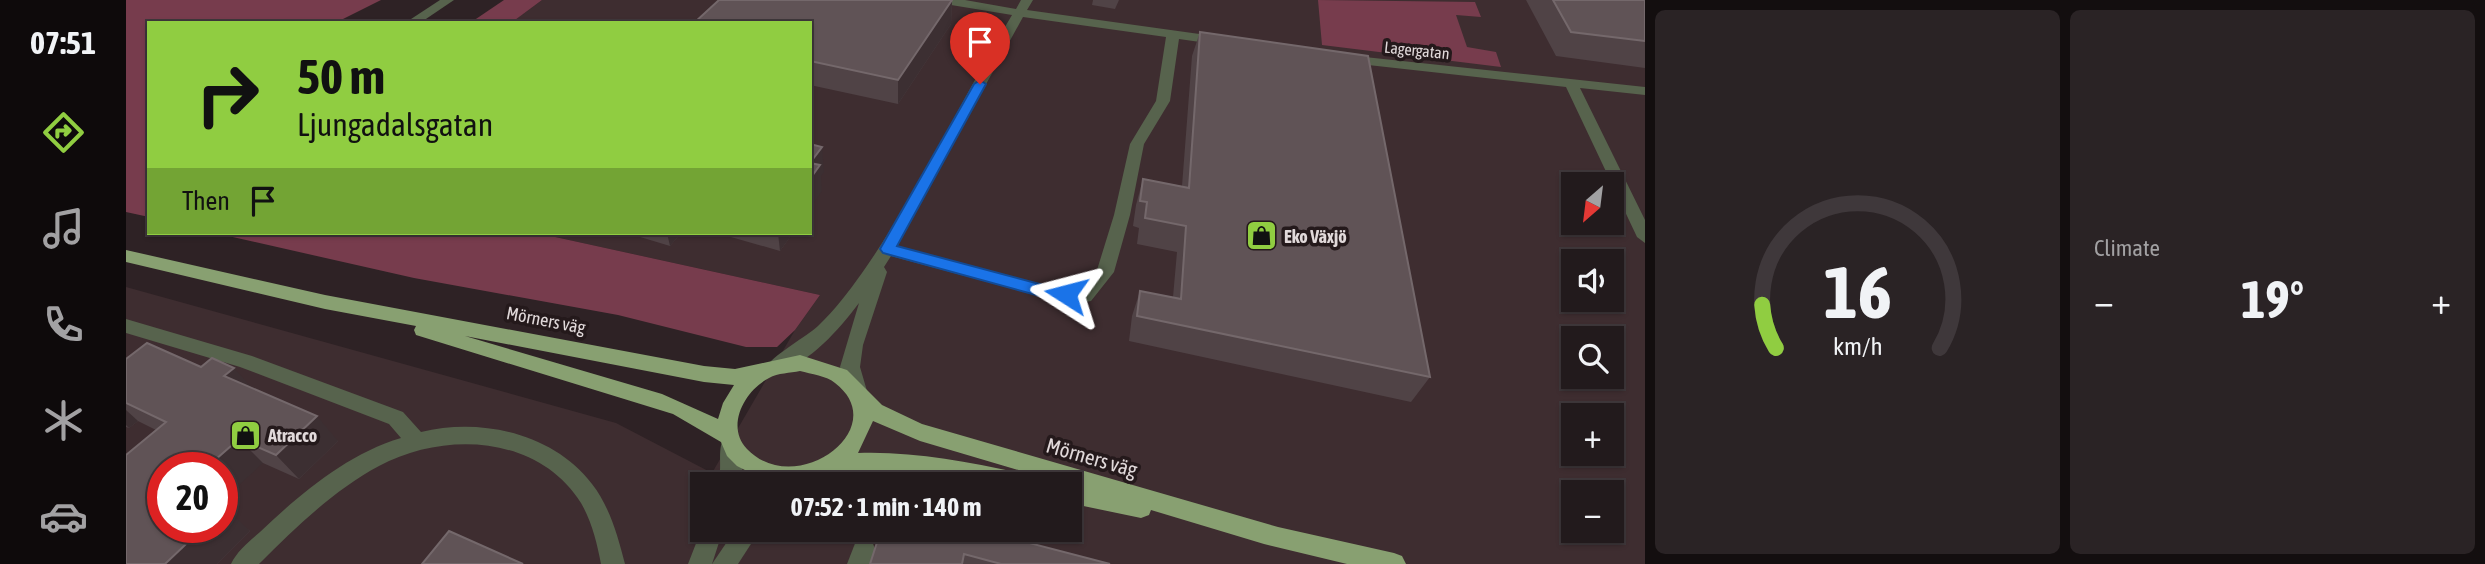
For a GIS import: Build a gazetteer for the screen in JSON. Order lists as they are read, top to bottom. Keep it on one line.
{"streets":{"main road":["Mörners väg"],"street":["Lagergatan"]},"places":{"shop":["Eko Växjö","Atracco"]},"north":"bottom left","page":{"tabs":"07:51","tile":"Climate","turn":["50 m","Ljungadalsgatan"],"then":"Then","map_buttons":["+","−"],"heat":["−","19°","+"],"limit":"20","trip":"07:52 · 1 min · 140 m","gauge":["16","km/h"]}}
